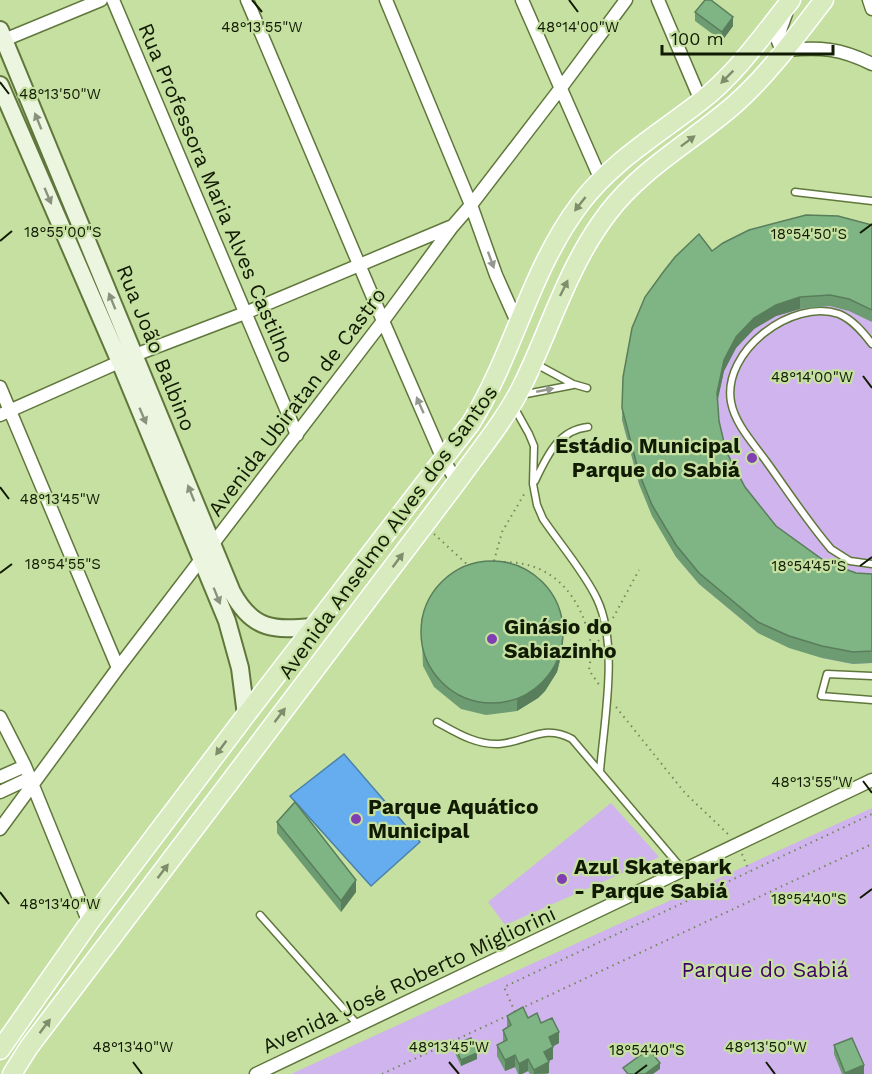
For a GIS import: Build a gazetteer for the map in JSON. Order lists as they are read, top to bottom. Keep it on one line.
{"streets":{"main road":["Rua João Balbino","Avenida Anselmo Alves dos Santos"],"street":["Rua Professora Maria Alves Castilho","Avenida Ubiratan de Castro","Avenida José Roberto Migliorini"]},"crossings":[["Rua Professora Maria Alves Castilho","Avenida Ubiratan de Castro"],["Rua João Balbino","Avenida Ubiratan de Castro"],["Rua João Balbino","Avenida Anselmo Alves dos Santos"]],"parks":["Parque do Sabiá"],"places":["Estádio Municipal Parque do Sabiá","Ginásio do Sabiazinho","Parque Aquático Municipal","Azul Skatepark - Parque Sabiá"],"scale_bar":"100 m","coordinates":["48°13'55\"W","48°14'00\"W","48°13'50\"W","18°55'00\"S","18°54'50\"S","48°13'45\"W","18°54'55\"S","18°54'45\"S","18°54'40\"S","48°13'40\"W"]}
